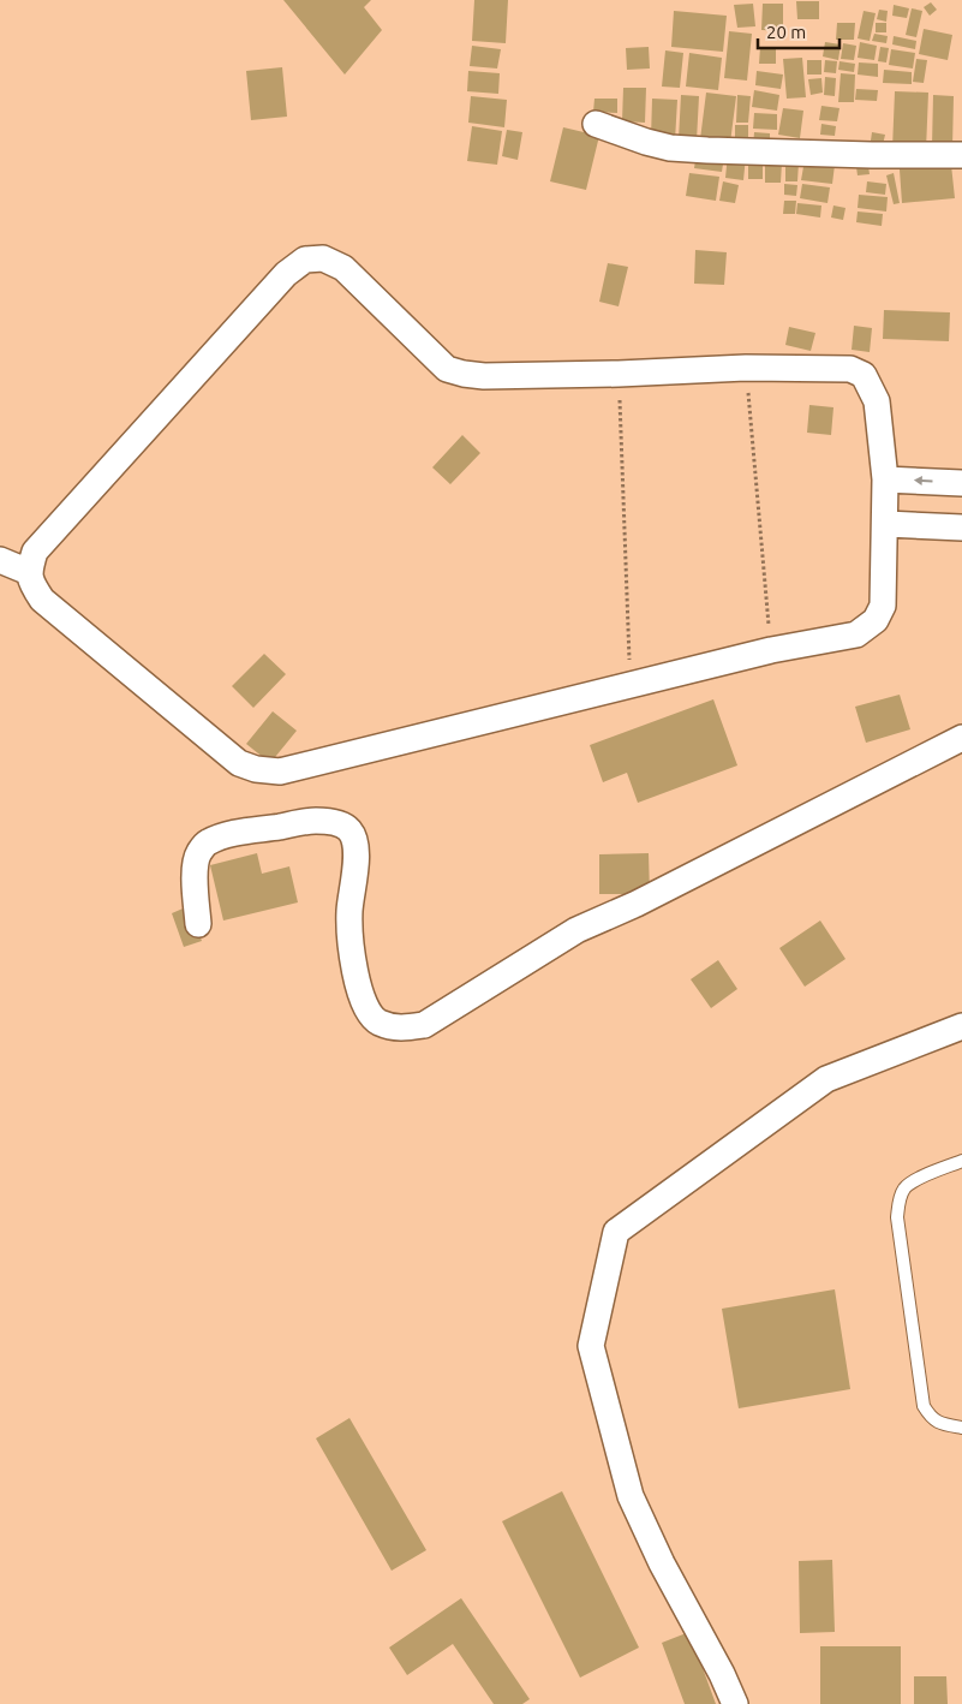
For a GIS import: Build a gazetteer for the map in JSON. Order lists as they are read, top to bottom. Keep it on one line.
{"scale_bar":"20 m"}
